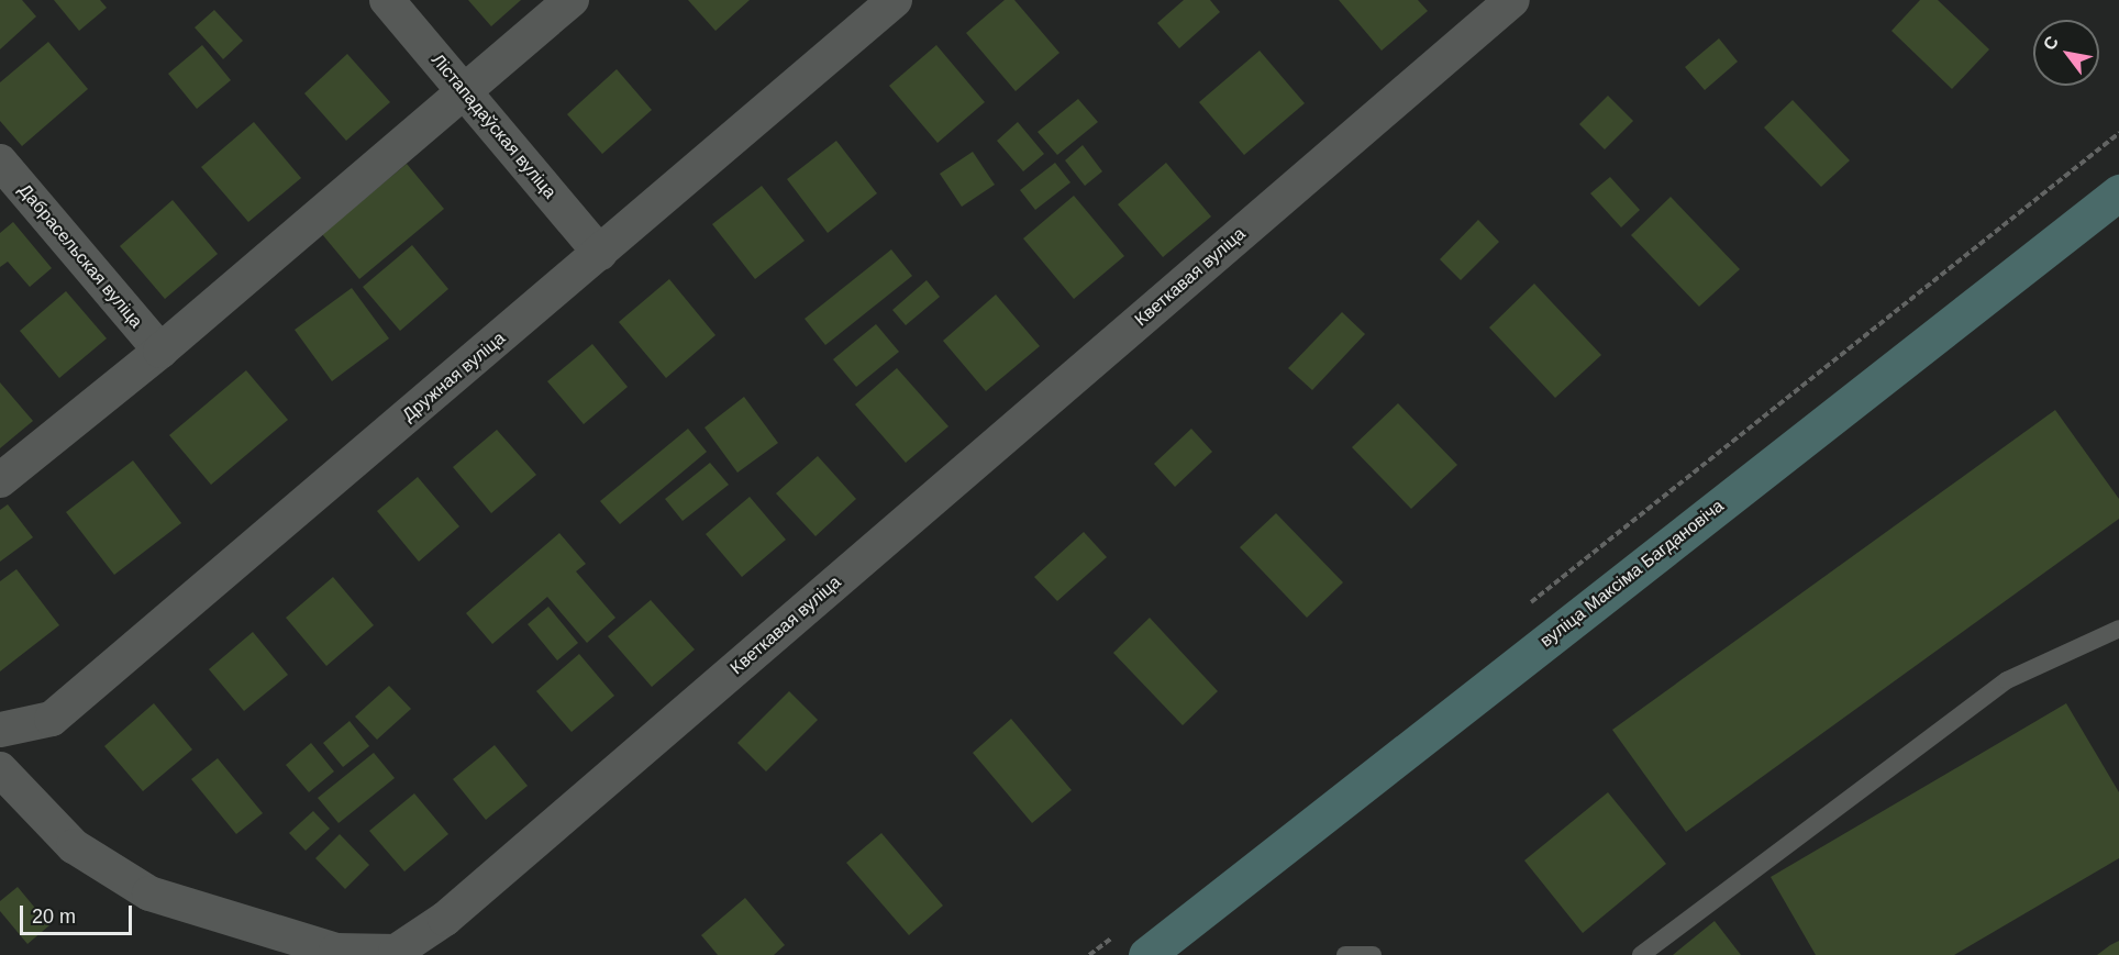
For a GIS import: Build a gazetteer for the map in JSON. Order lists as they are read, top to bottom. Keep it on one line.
{"streets":{"main road":["вуліца Максіма Багдановіча"],"street":["Лістападаўская вуліца","Дабрасельская вуліца","Кветкавая вуліца","Дружная вуліца"]},"crossings":[["Лістападаўская вуліца","Дружная вуліца"]],"scale_bar":"20 m","north":"top left"}
